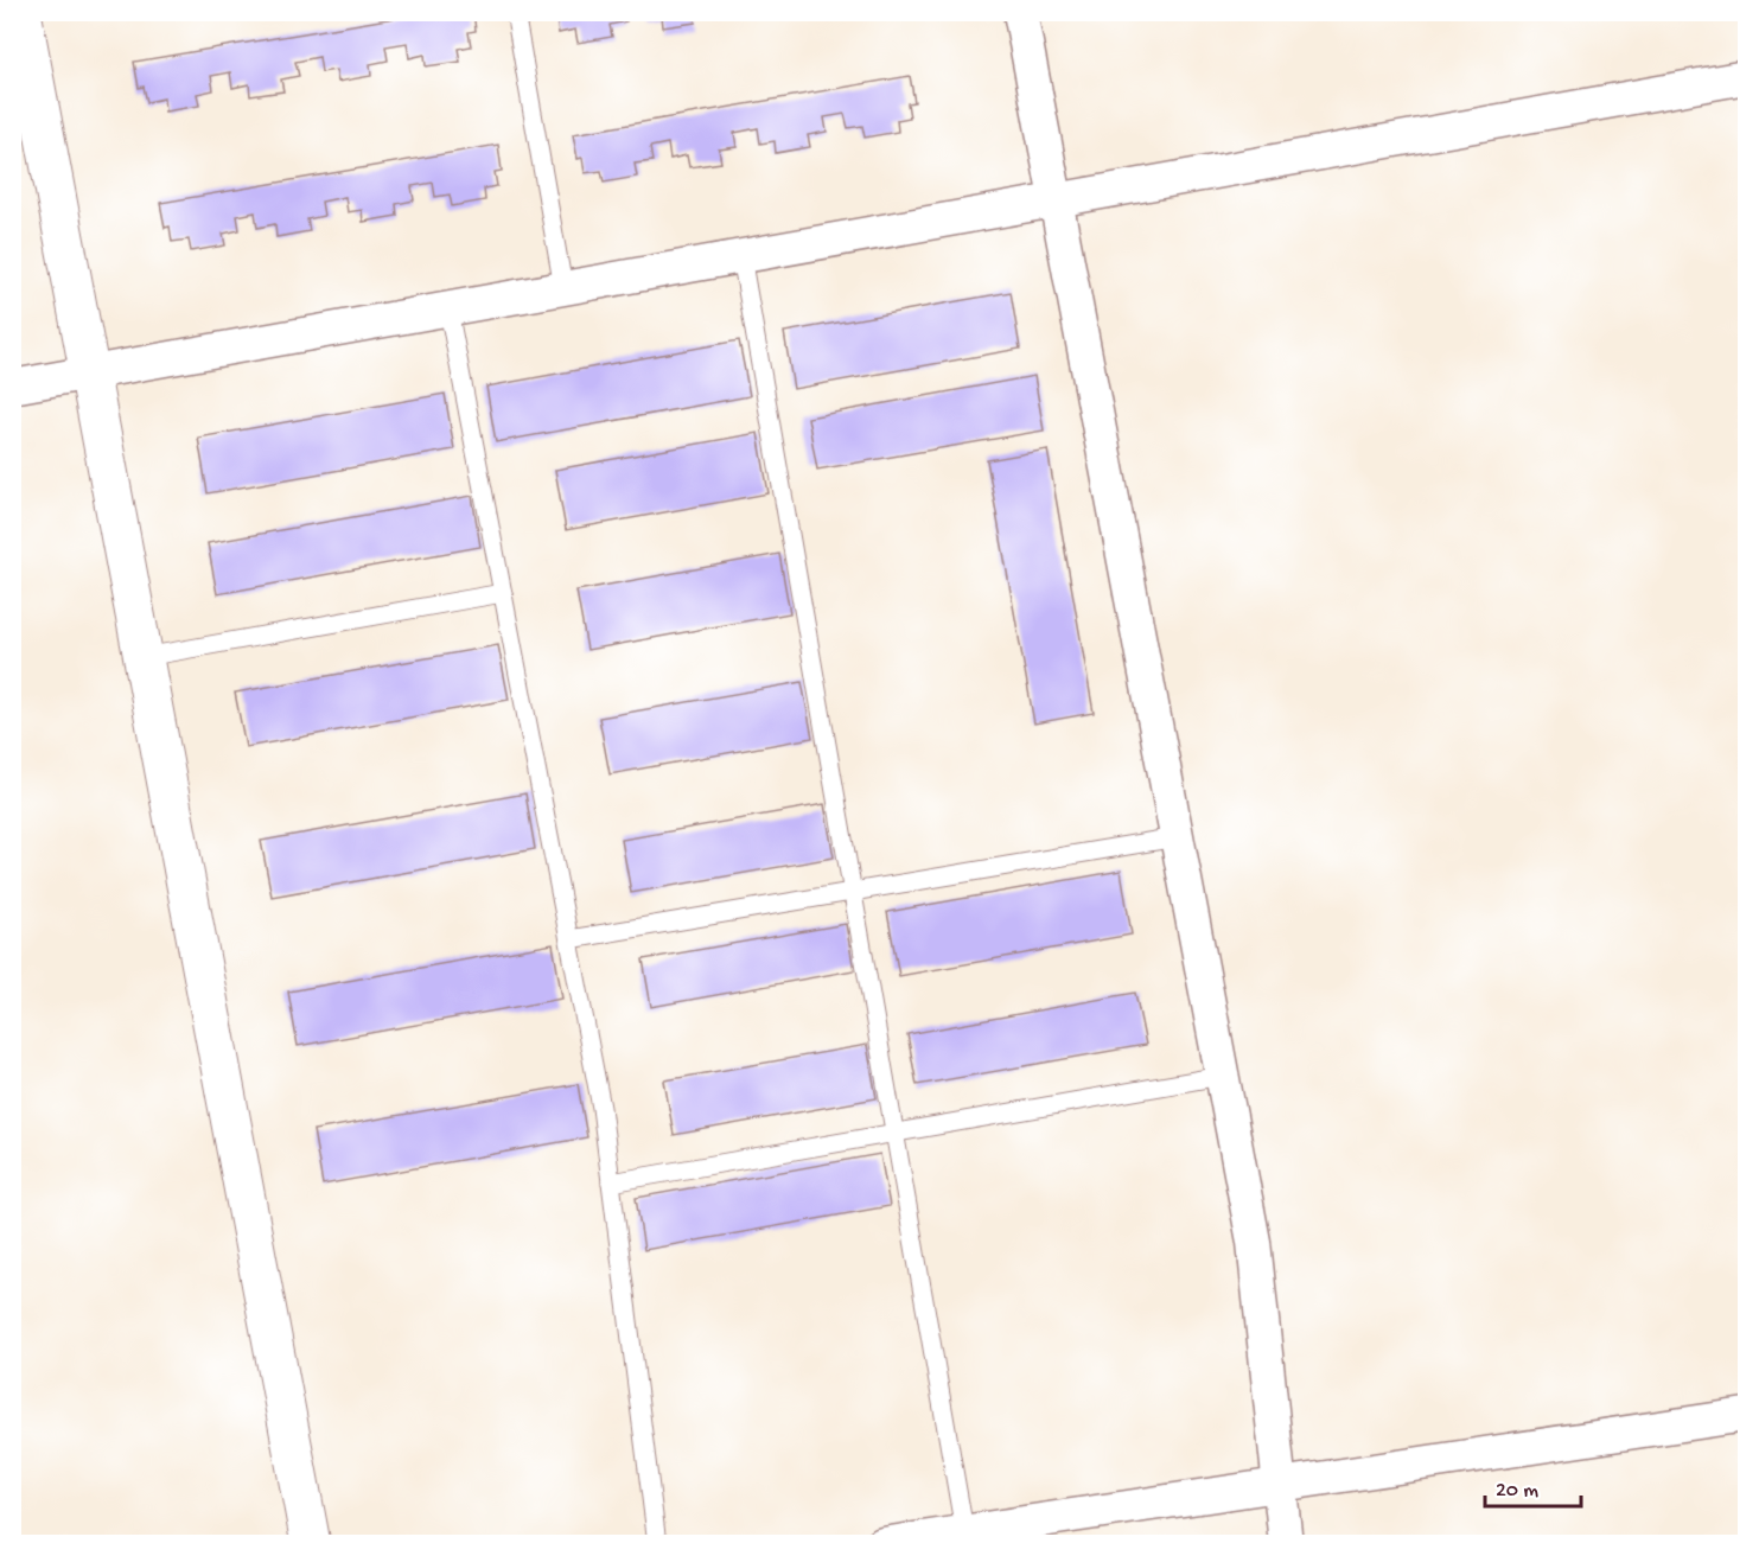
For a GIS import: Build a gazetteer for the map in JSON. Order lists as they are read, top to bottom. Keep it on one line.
{"scale_bar":"20 m"}
